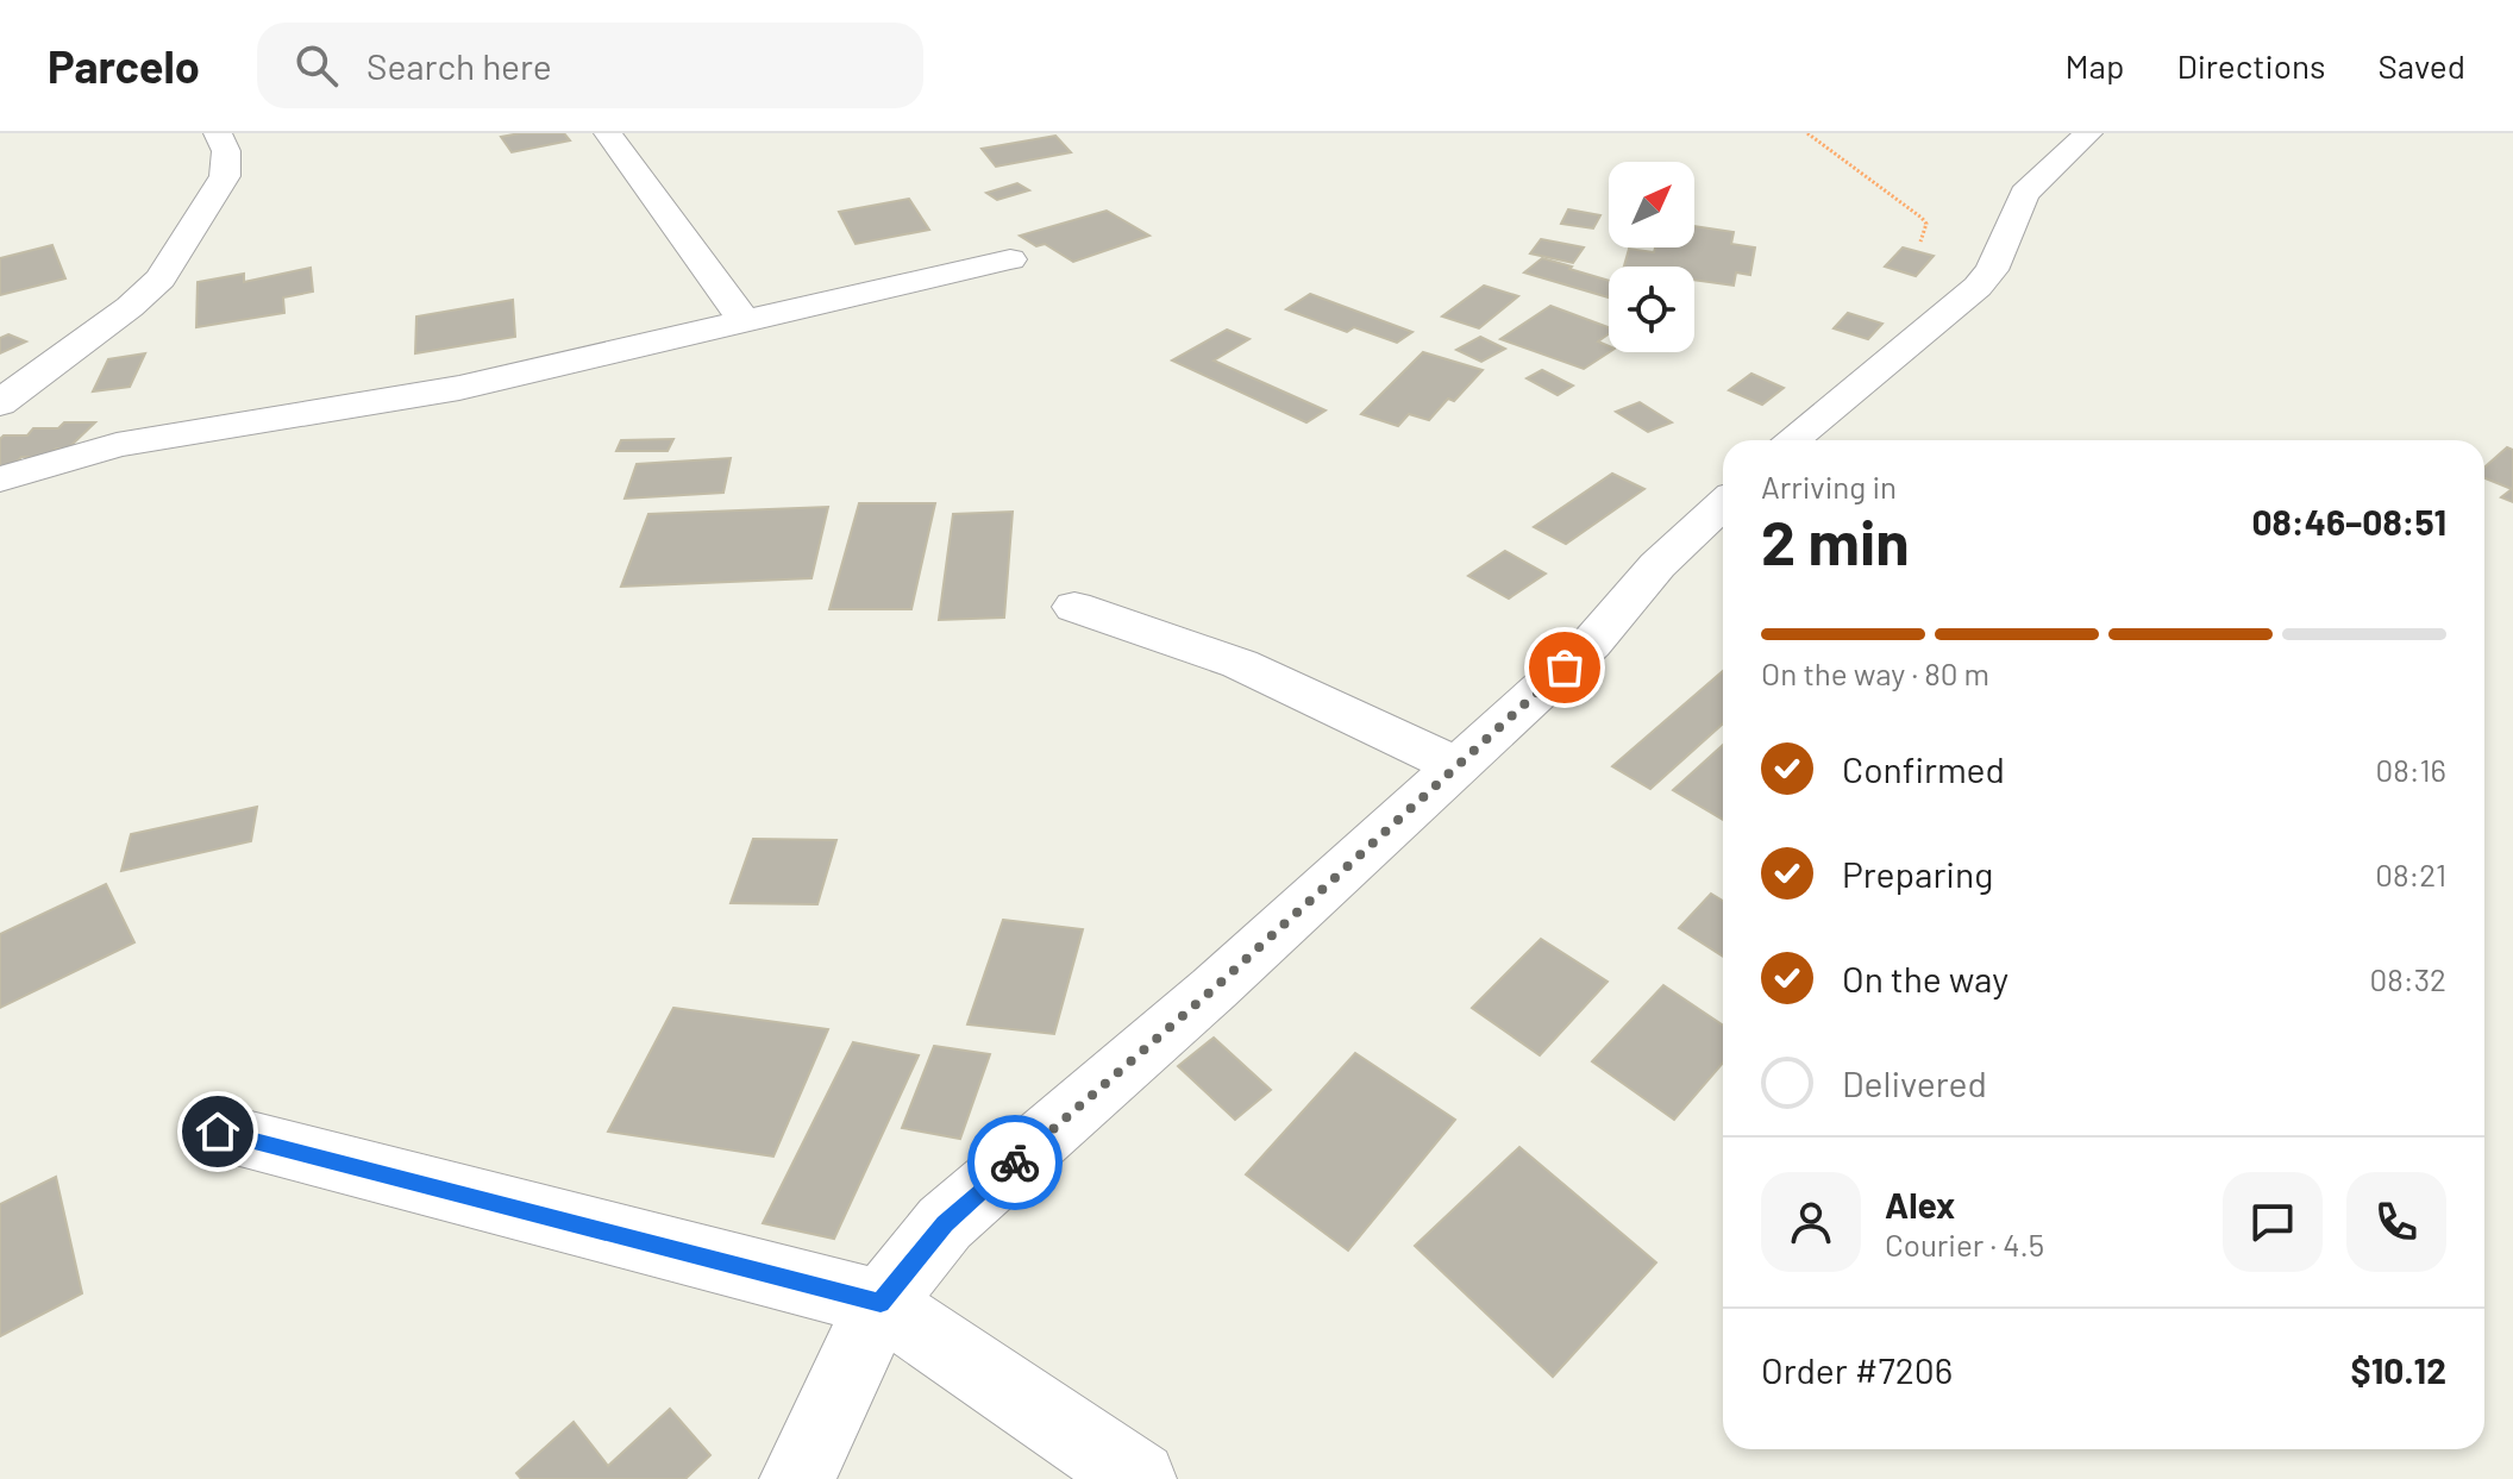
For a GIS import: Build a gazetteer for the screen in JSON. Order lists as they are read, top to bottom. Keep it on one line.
{"north":"top right","page":{"header":"Parcelo","search":"Search here","nav":["Map","Directions","Saved"],"heading":["2 min","Arriving in","08:46–08:51"],"panel":["Alex","Courier · 4.5","Order #7206","$10.12"],"bar":"On the way · 80 m","list":[["Confirmed","08:16"],["Preparing","08:21"],["On the way","08:32"],"Delivered"]}}
